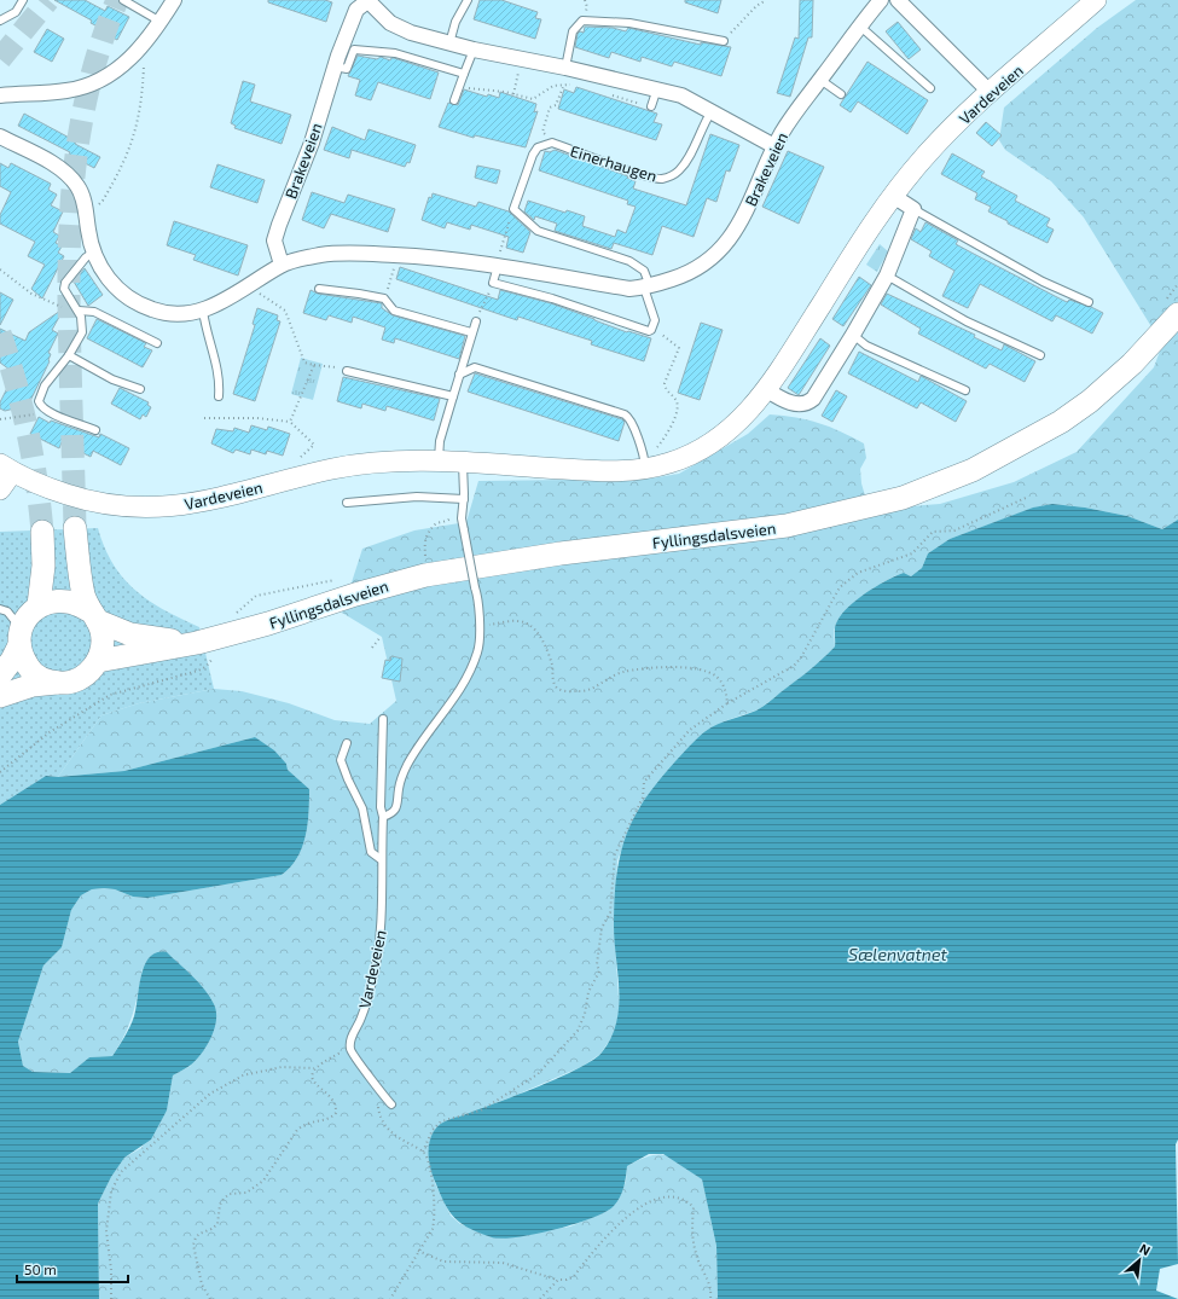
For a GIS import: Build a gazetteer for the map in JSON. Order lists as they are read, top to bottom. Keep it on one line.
{"streets":{"main road":["Vardeveien","Fyllingsdalsveien"],"street":["Brakeveien"],"lane":["Einerhaugen"]},"water":["Sælenvatnet"],"scale_bar":"50 m","north":"top right"}
